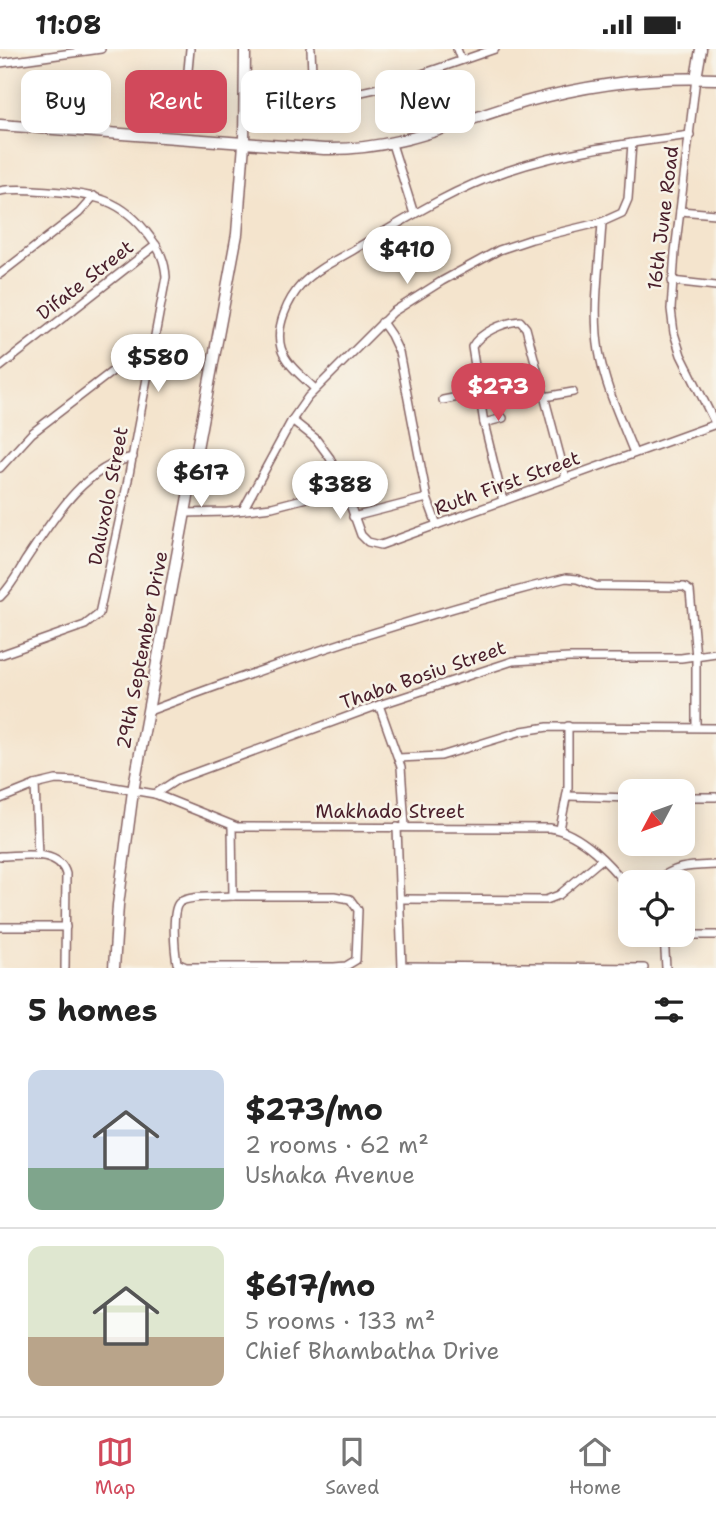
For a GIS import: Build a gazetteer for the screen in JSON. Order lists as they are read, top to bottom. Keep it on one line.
{"streets":{"street":["16th June Road","Difate Street","Ruth First Street","Daluxolo Street","29th September Drive","Thaba Bosiu Street","Makhado Street"]},"crossings":[["16th June Road","Ruth First Street"],["Difate Street","Daluxolo Street"],["29th September Drive","Makhado Street"],["Thaba Bosiu Street","Makhado Street"]],"north":"bottom left","page":{"status":"11:08","chip":["Buy","Rent","Filters","New"],"price":["$410","$580","$273","$617","$388"],"heading":"5 homes","list":[{"name":"$273/mo","note":"2 rooms · 62 m² · Ushaka Avenue"},{"name":"$617/mo","note":"5 rooms · 133 m² · Chief Bhambatha Drive"}],"tabs":["Map","Saved","Home"]}}
